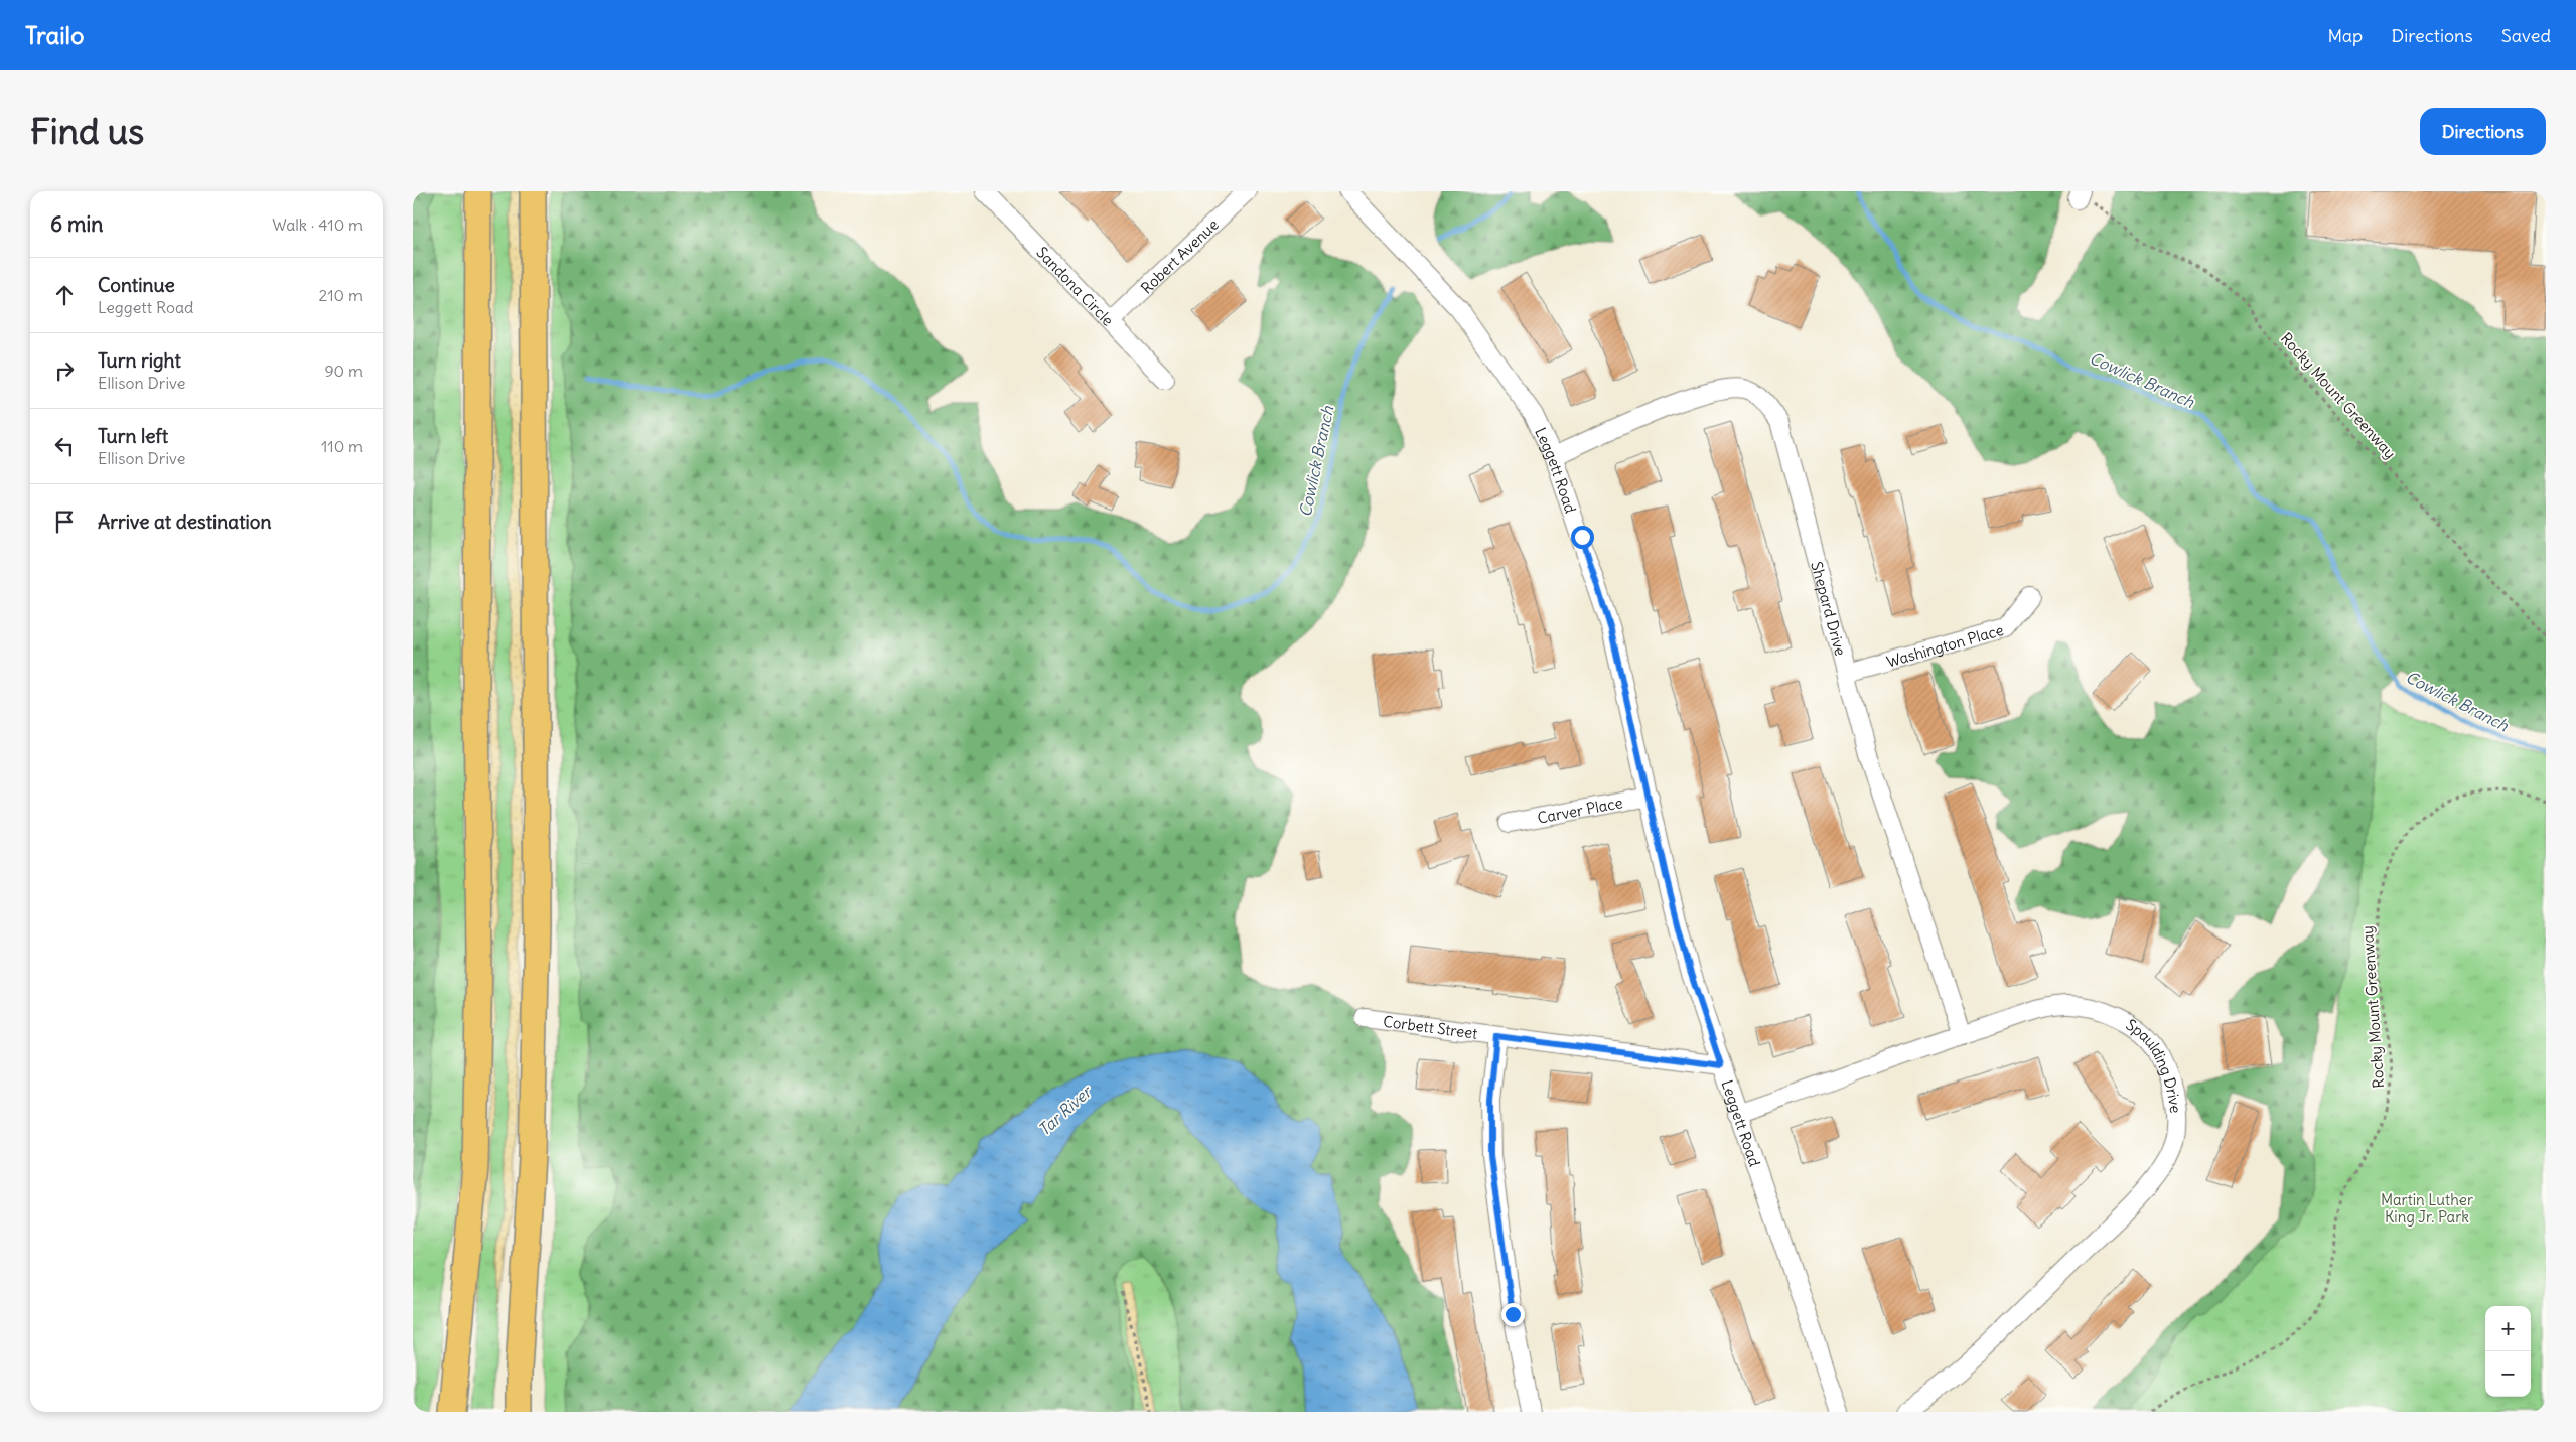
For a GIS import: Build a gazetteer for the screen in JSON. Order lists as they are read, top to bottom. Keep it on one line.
{"streets":{"street":["Robert Avenue","Sandona Circle","Leggett Road","Shepard Drive","Washington Place","Carver Place","Corbett Street","Spaulding Drive"],"path":["Rocky Mount Greenway"]},"crossings":[["Robert Avenue","Sandona Circle"],["Leggett Road","Shepard Drive"],["Leggett Road","Carver Place"],["Leggett Road","Corbett Street"],["Leggett Road","Spaulding Drive"],["Shepard Drive","Washington Place"],["Shepard Drive","Spaulding Drive"]],"water":["Cowlick Branch","Tar River"],"parks":["Martin Luther King Jr. Park"],"page":{"header":"Trailo","nav":["Map","Directions","Saved"],"buttons":"Directions","title":"Find us","heading":["6 min","Walk · 410 m"],"list":[["Continue","Leggett Road","210 m"],["Turn right","Ellison Drive","90 m"],["Turn left","Ellison Drive","110 m"],"Arrive at destination"],"map_buttons":["+","−"]}}
